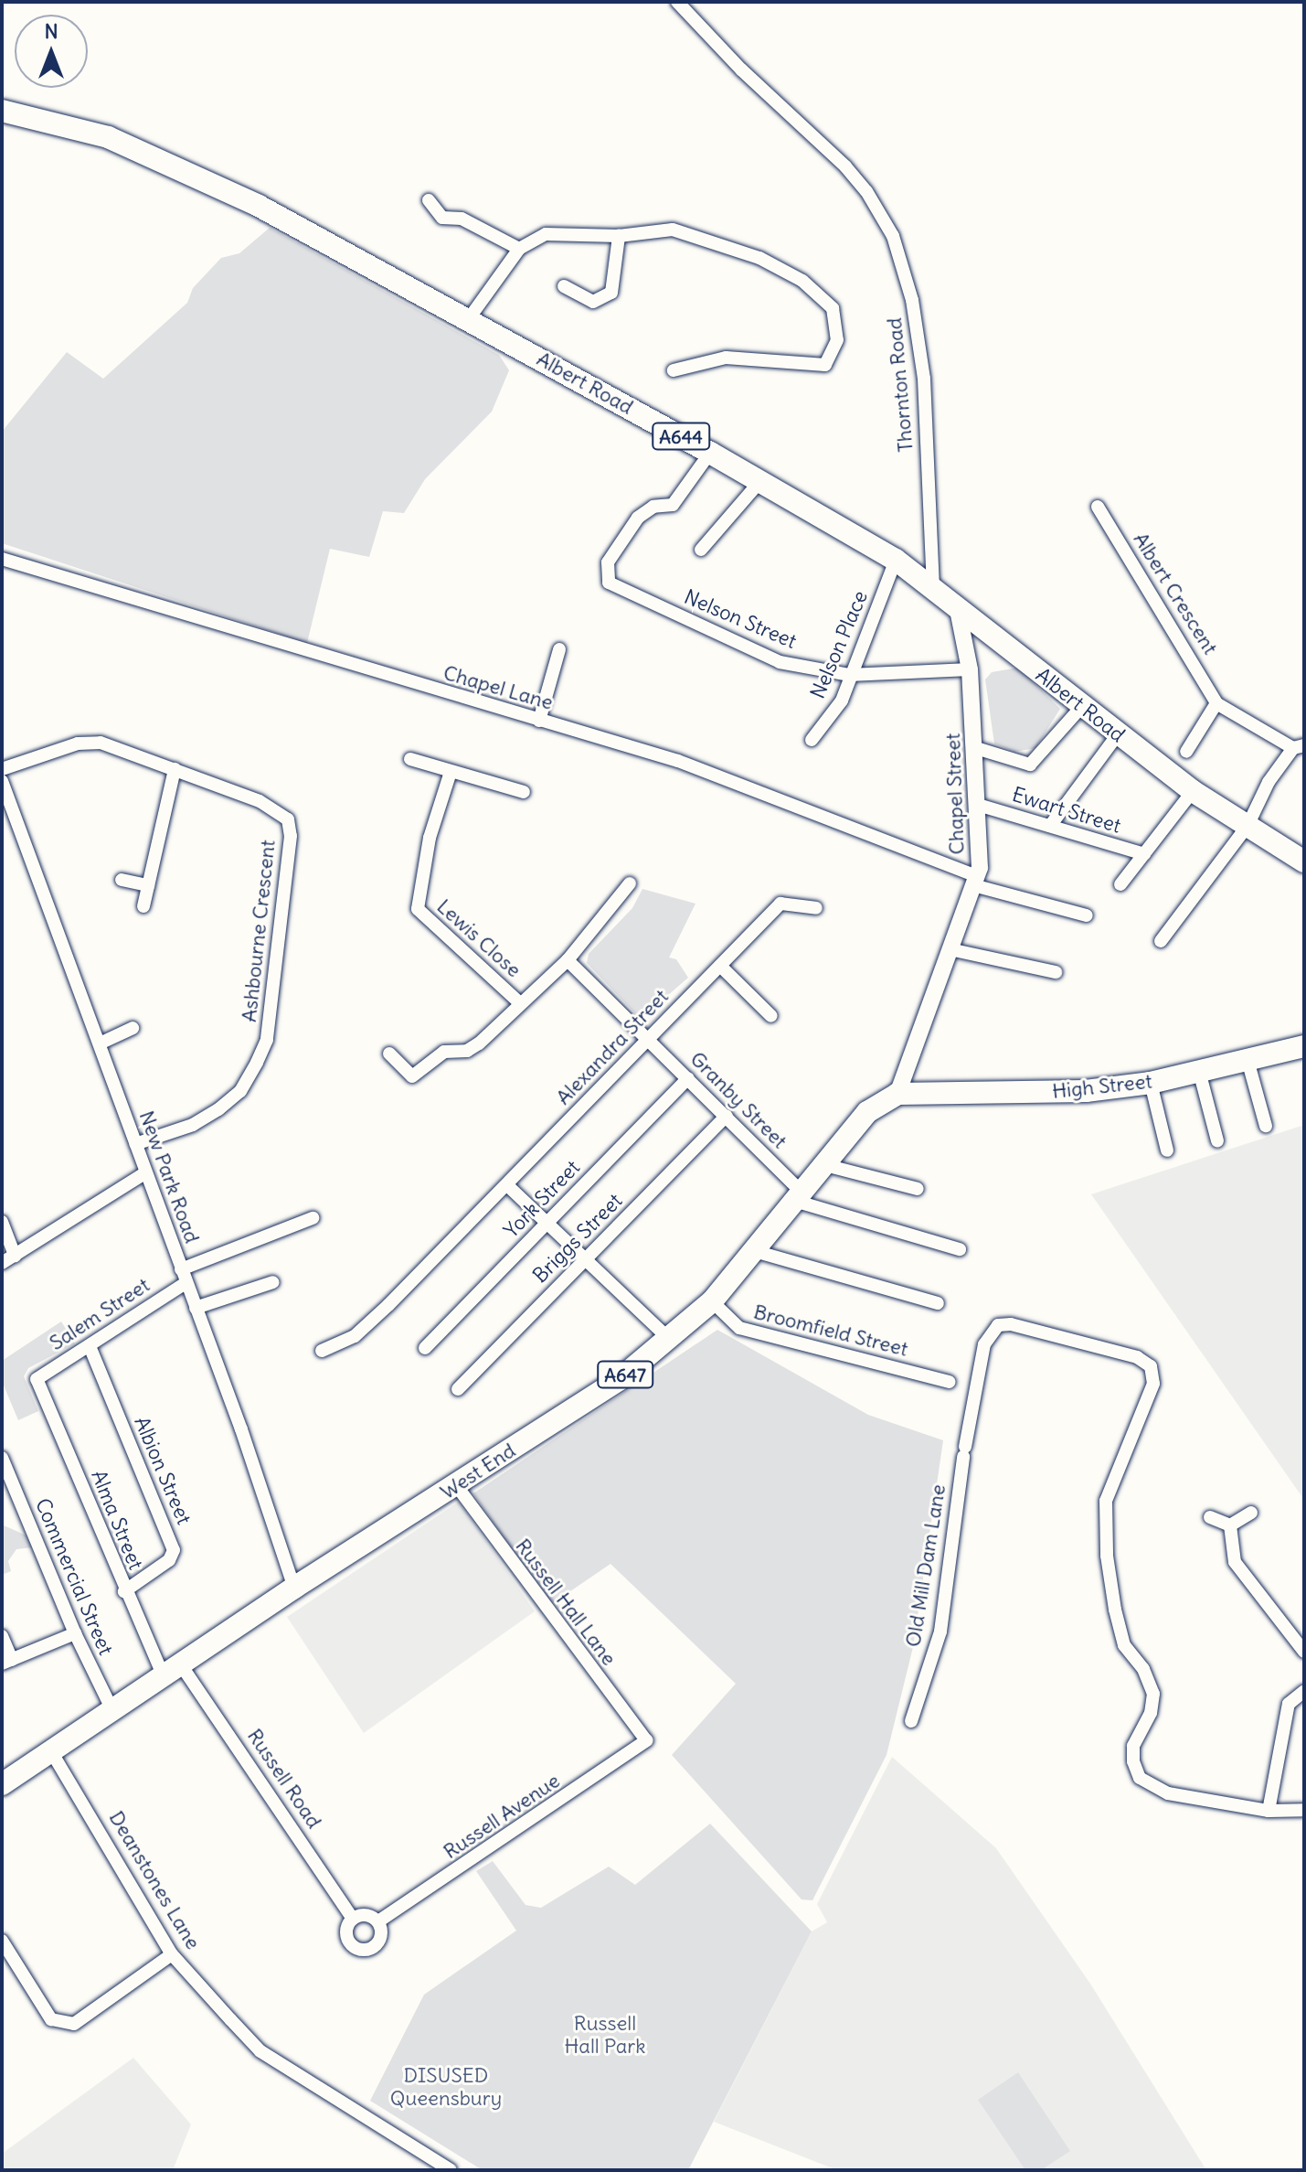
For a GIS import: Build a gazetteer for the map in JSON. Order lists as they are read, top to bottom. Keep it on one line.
{"streets":{"main road":["Albert Road","A644","High Street","A647","West End"],"street":["Thornton Road","Albert Crescent","Nelson Street","Nelson Place","Chapel Lane","Chapel Street","Ewart Street","Ashbourne Crescent","Lewis Close","Alexandra Street","Granby Street","New Park Road","York Street","Briggs Street","Salem Street","Broomfield Street","Albion Street","Alma Street","Old Mill Dam Lane","Commercial Street","Russell Hall Lane","Russell Road","Russell Avenue","Deanstones Lane"]},"crossings":[["Albert Road","Thornton Road"],["Albert Road","Nelson Street"],["Albert Road","Nelson Place"],["Albert Road","Chapel Street"],["Nelson Street","Nelson Place"],["Nelson Street","Chapel Street"],["Chapel Lane","Chapel Street"],["Chapel Street","Ewart Street"],["Chapel Street","High Street"],["Chapel Street","West End"],["Ashbourne Crescent","New Park Road"],["Alexandra Street","Granby Street"],["High Street","West End"],["Granby Street","York Street"],["Granby Street","Briggs Street"],["Granby Street","West End"],["New Park Road","Salem Street"],["New Park Road","West End"],["Salem Street","Albion Street"],["Salem Street","Alma Street"],["Broomfield Street","West End"],["Albion Street","Alma Street"],["West End","Alma Street"],["West End","Commercial Street"],["West End","Russell Hall Lane"],["West End","Russell Road"],["West End","Deanstones Lane"],["Alma Street","Russell Road"],["Russell Hall Lane","Russell Avenue"],["Russell Road","Russell Avenue"]],"parks":["Russell Hall Park","DISUSED Queensbury"],"north":"top"}
